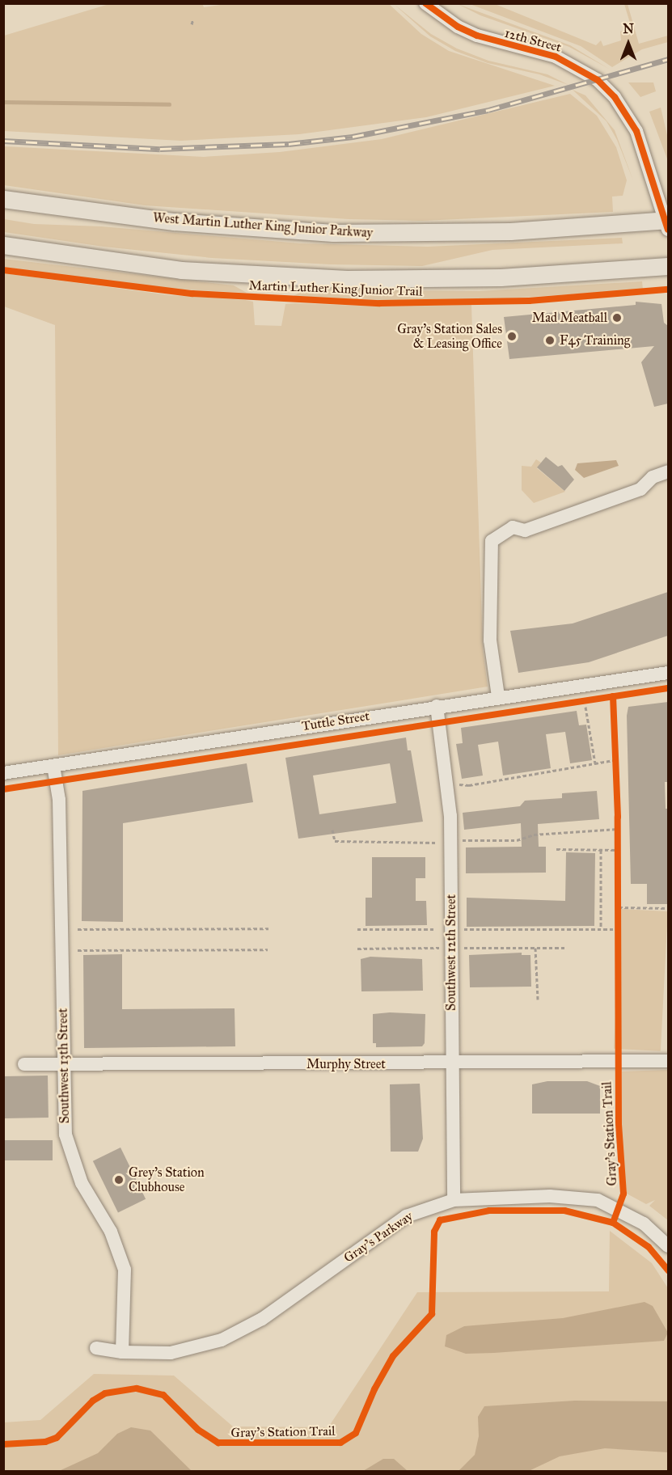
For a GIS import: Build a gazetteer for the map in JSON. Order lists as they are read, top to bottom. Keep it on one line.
{"streets":{"main road":["West Martin Luther King Junior Parkway"],"street":["12th Street","Tuttle Street","Southwest 12th Street","Murphy Street","Southwest 13th Street","Gray's Parkway"],"cycle path":["Martin Luther King Junior Trail","Gray's Station Trail"]},"crossings":[["12th Street","West Martin Luther King Junior Parkway"],["Tuttle Street","Southwest 12th Street"],["Tuttle Street","Southwest 13th Street"],["Southwest 12th Street","Murphy Street"],["Southwest 12th Street","Gray's Parkway"],["Murphy Street","Southwest 13th Street"],["Southwest 13th Street","Gray's Parkway"]],"places":["Mad Meatball","Gray's Station Sales & Leasing Office","F45 Training","Grey's Station Clubhouse"],"north":"top"}
